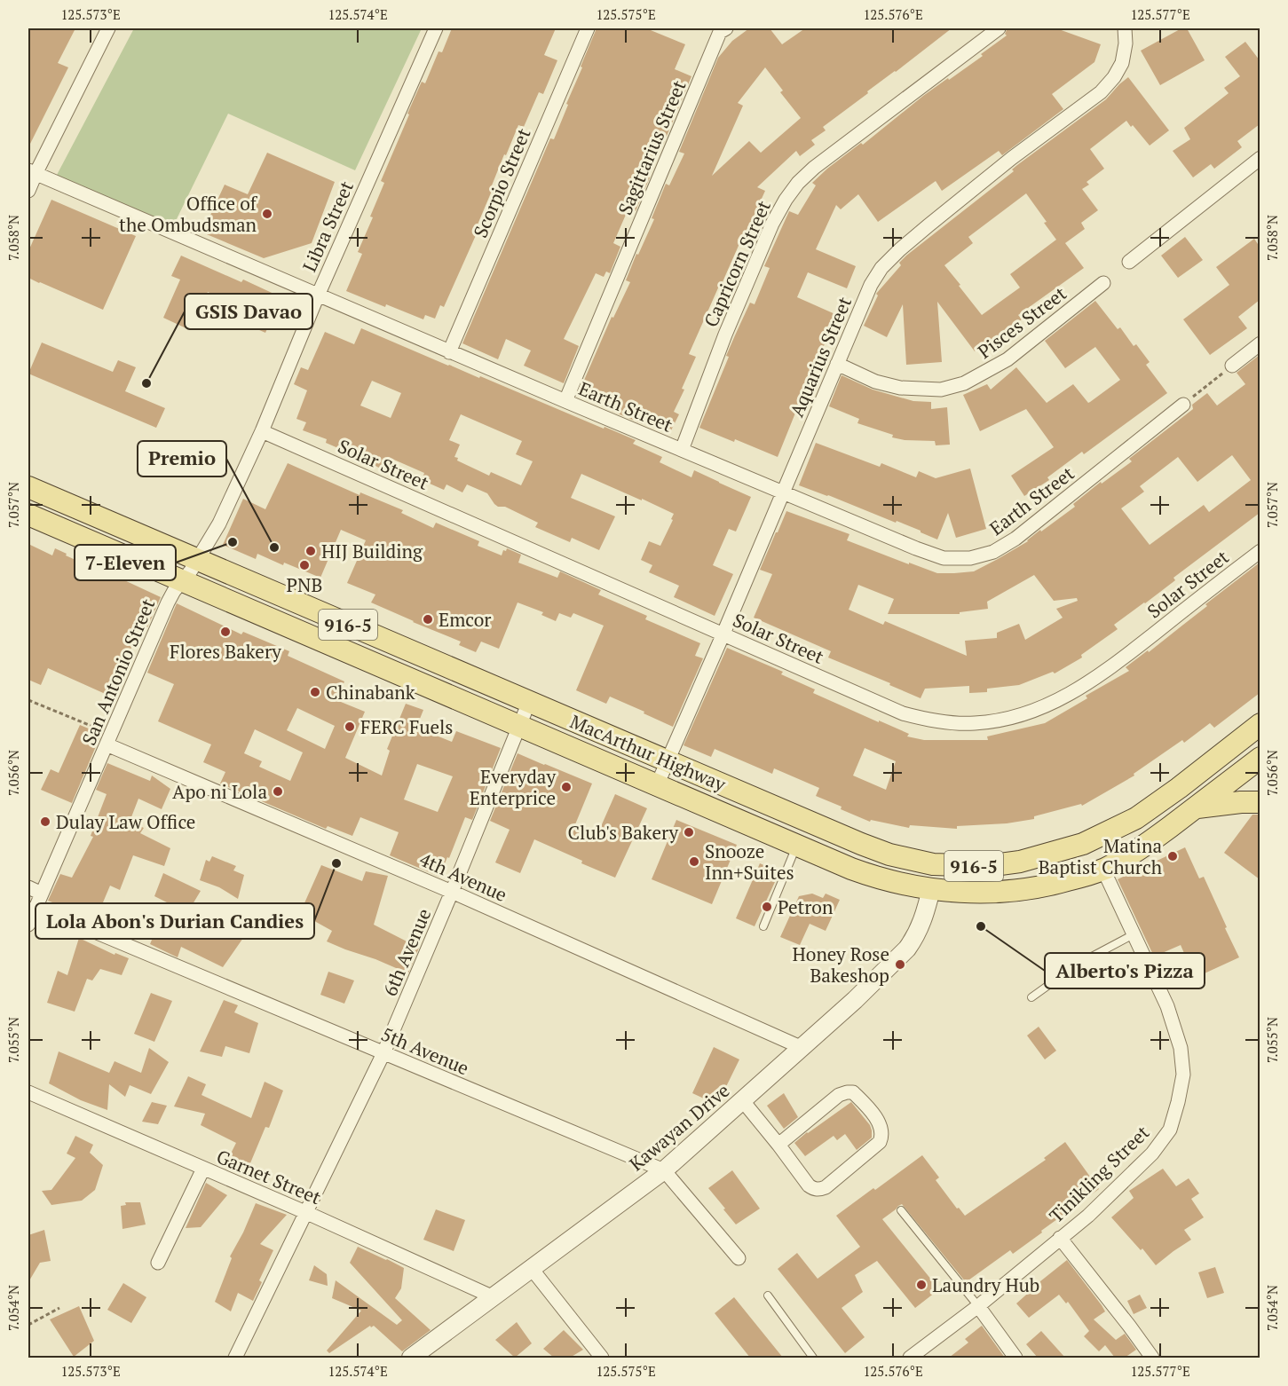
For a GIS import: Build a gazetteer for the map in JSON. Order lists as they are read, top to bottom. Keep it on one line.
{"streets":{"main road":["916-5","MacArthur Highway"],"street":["Sagittarius Street","Scorpio Street","Libra Street","Capricorn Street","Pisces Street","Aquarius Street","Earth Street","Solar Street","San Antonio Street","4th Avenue","6th Avenue","5th Avenue","Kawayan Drive","Tinikling Street","Garnet Street"]},"crossings":[["Sagittarius Street","Earth Street"],["Scorpio Street","Earth Street"],["Libra Street","Earth Street"],["Libra Street","Solar Street"],["Libra Street","San Antonio Street"],["Libra Street","MacArthur Highway"],["Capricorn Street","Earth Street"],["Pisces Street","Aquarius Street"],["Aquarius Street","Earth Street"],["Aquarius Street","Solar Street"],["Aquarius Street","MacArthur Highway"],["San Antonio Street","MacArthur Highway"],["San Antonio Street","4th Avenue"],["San Antonio Street","5th Avenue"],["MacArthur Highway","6th Avenue"],["MacArthur Highway","Kawayan Drive"],["MacArthur Highway","Tinikling Street"],["4th Avenue","6th Avenue"],["4th Avenue","Kawayan Drive"],["6th Avenue","5th Avenue"],["6th Avenue","Garnet Street"],["5th Avenue","Kawayan Drive"],["Kawayan Drive","Garnet Street"]],"places":["Office of the Ombudsman","GSIS Davao","7-Eleven","Premio","HIJ Building","PNB","Emcor","Flores Bakery","Chinabank","FERC Fuels","Everyday Enterprice","Apo ni Lola","Dulay Law Office","Club's Bakery","Matina Baptist Church","Snooze Inn+Suites","Lola Abon's Durian Candies","Petron","Alberto's Pizza","Honey Rose Bakeshop","Laundry Hub"],"coordinates":["125.573°E","125.574°E","125.575°E","125.576°E","125.577°E","7.058°N","7.057°N","7.056°N","7.055°N","7.054°N"]}
